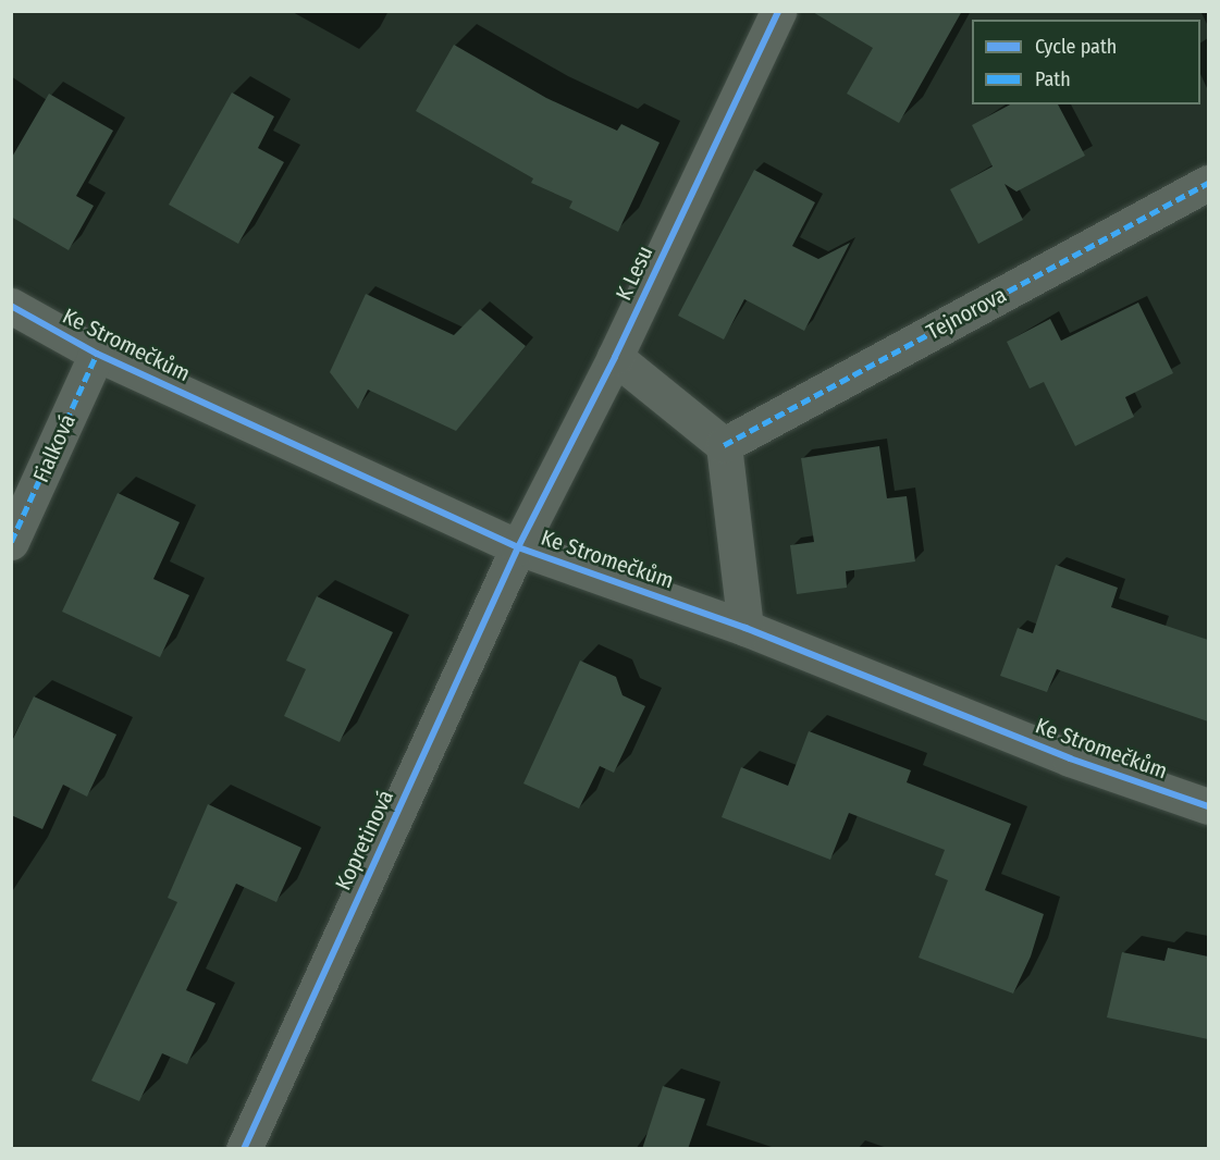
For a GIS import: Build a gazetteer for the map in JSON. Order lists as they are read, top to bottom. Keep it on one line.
{"streets":{"street":["K Lesu","Tejnorova","Ke Stromečkům","Fialková","Kopretinová"]},"crossings":[["K Lesu","Ke Stromečkům"],["K Lesu","Kopretinová"],["Ke Stromečkům","Fialková"],["Ke Stromečkům","Kopretinová"]],"legend":["Cycle path","Path"]}
